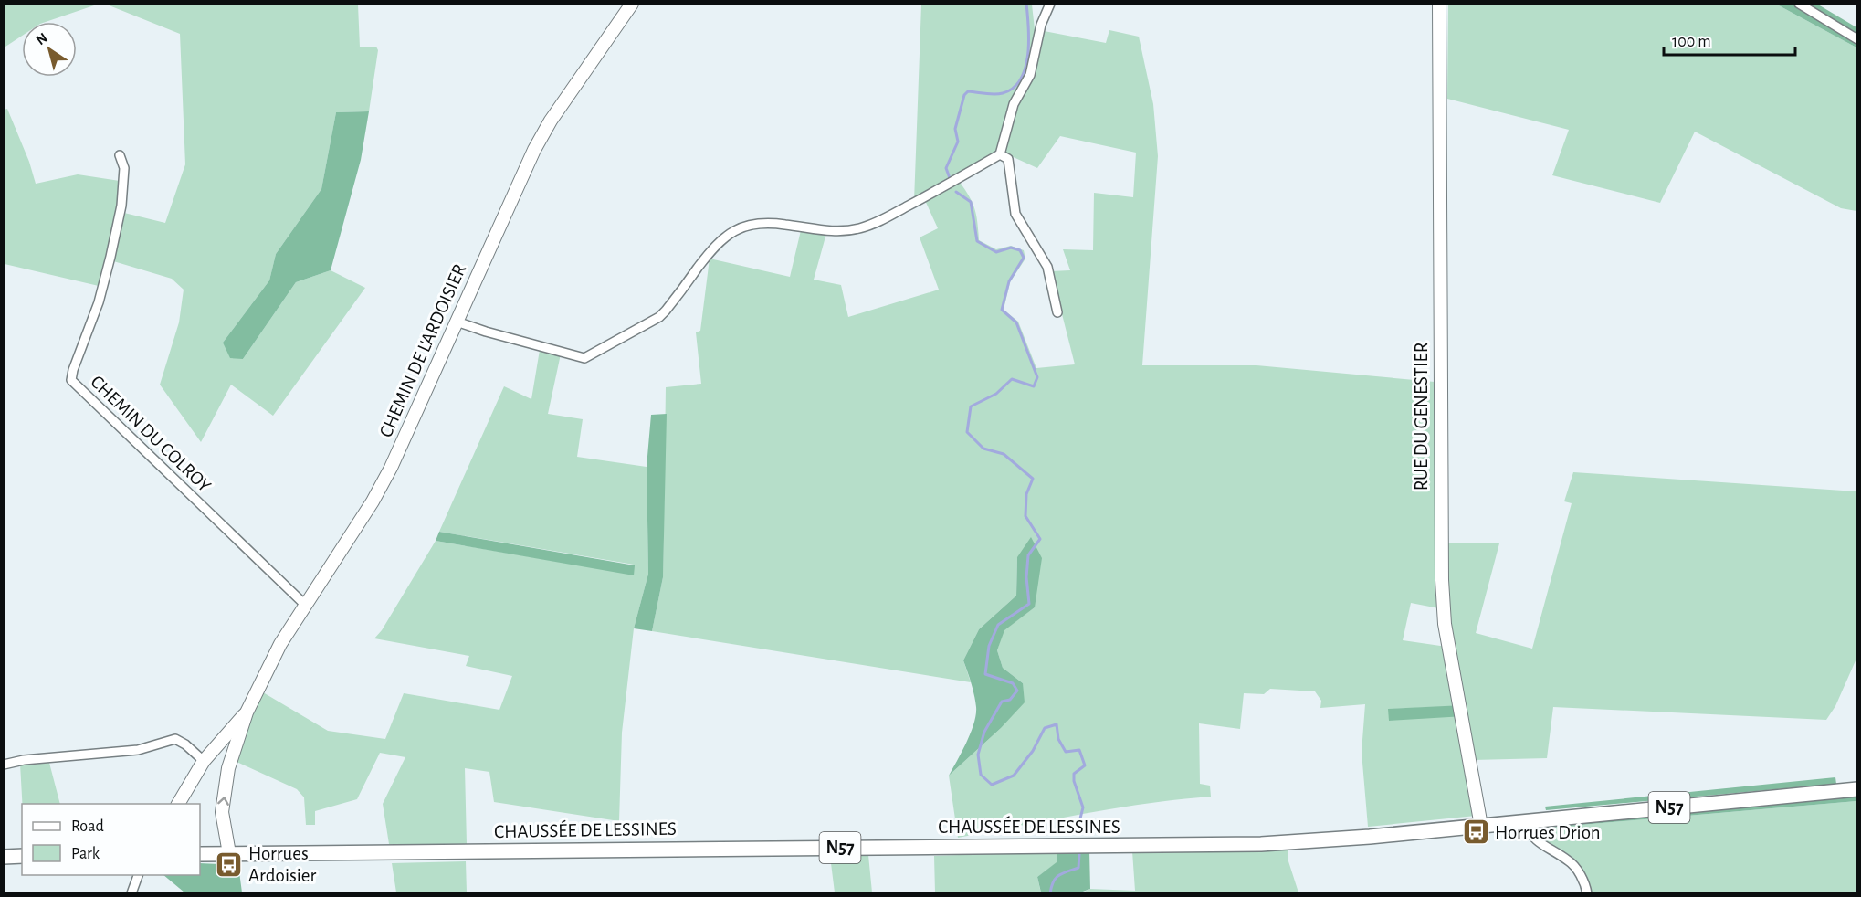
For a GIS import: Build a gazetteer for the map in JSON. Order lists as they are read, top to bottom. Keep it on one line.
{"streets":{"main road":["N57","CHAUSSÉE DE LESSINES"],"street":["CHEMIN DE L'ARDOISIER","RUE DU GENESTIER","CHEMIN DU COLROY"]},"crossings":[["CHEMIN DE L'ARDOISIER","CHEMIN DU COLROY"],["CHEMIN DE L'ARDOISIER","CHAUSSÉE DE LESSINES"],["RUE DU GENESTIER","CHAUSSÉE DE LESSINES"]],"places":{"bus stop":["Horrues Drion","Horrues Ardoisier"]},"legend":["Road","Park"],"scale_bar":"100 m","north":"top left"}
